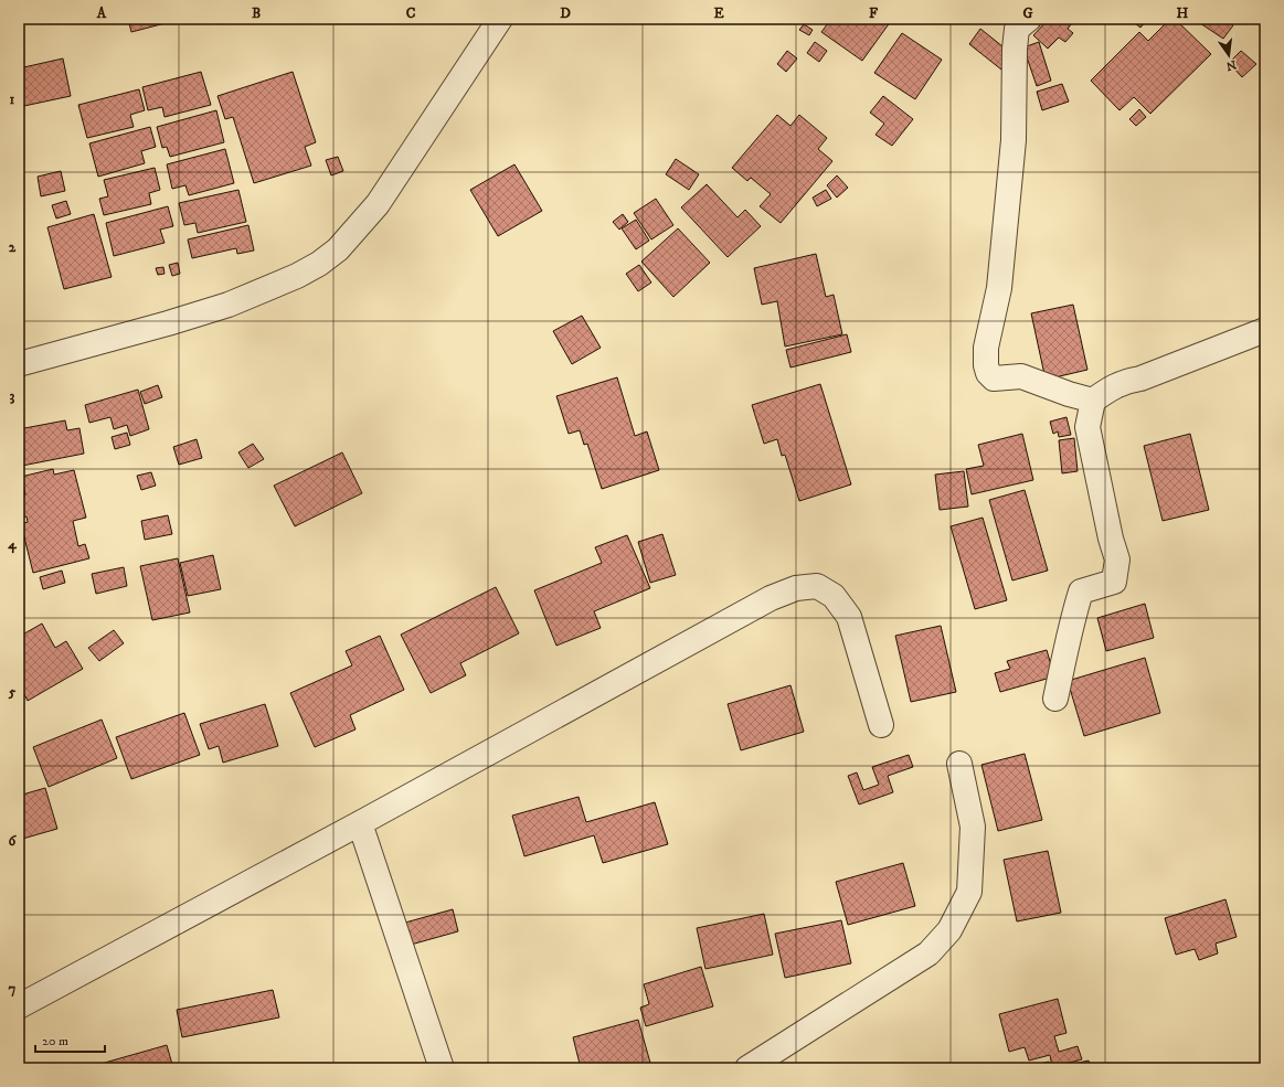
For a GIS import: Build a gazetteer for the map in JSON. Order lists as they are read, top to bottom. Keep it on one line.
{"scale_bar":"20 m","north":"bottom","grid":{"columns":["A","B","C","D","E","F","G","H"],"rows":["1","2","3","4","5","6","7"]}}
